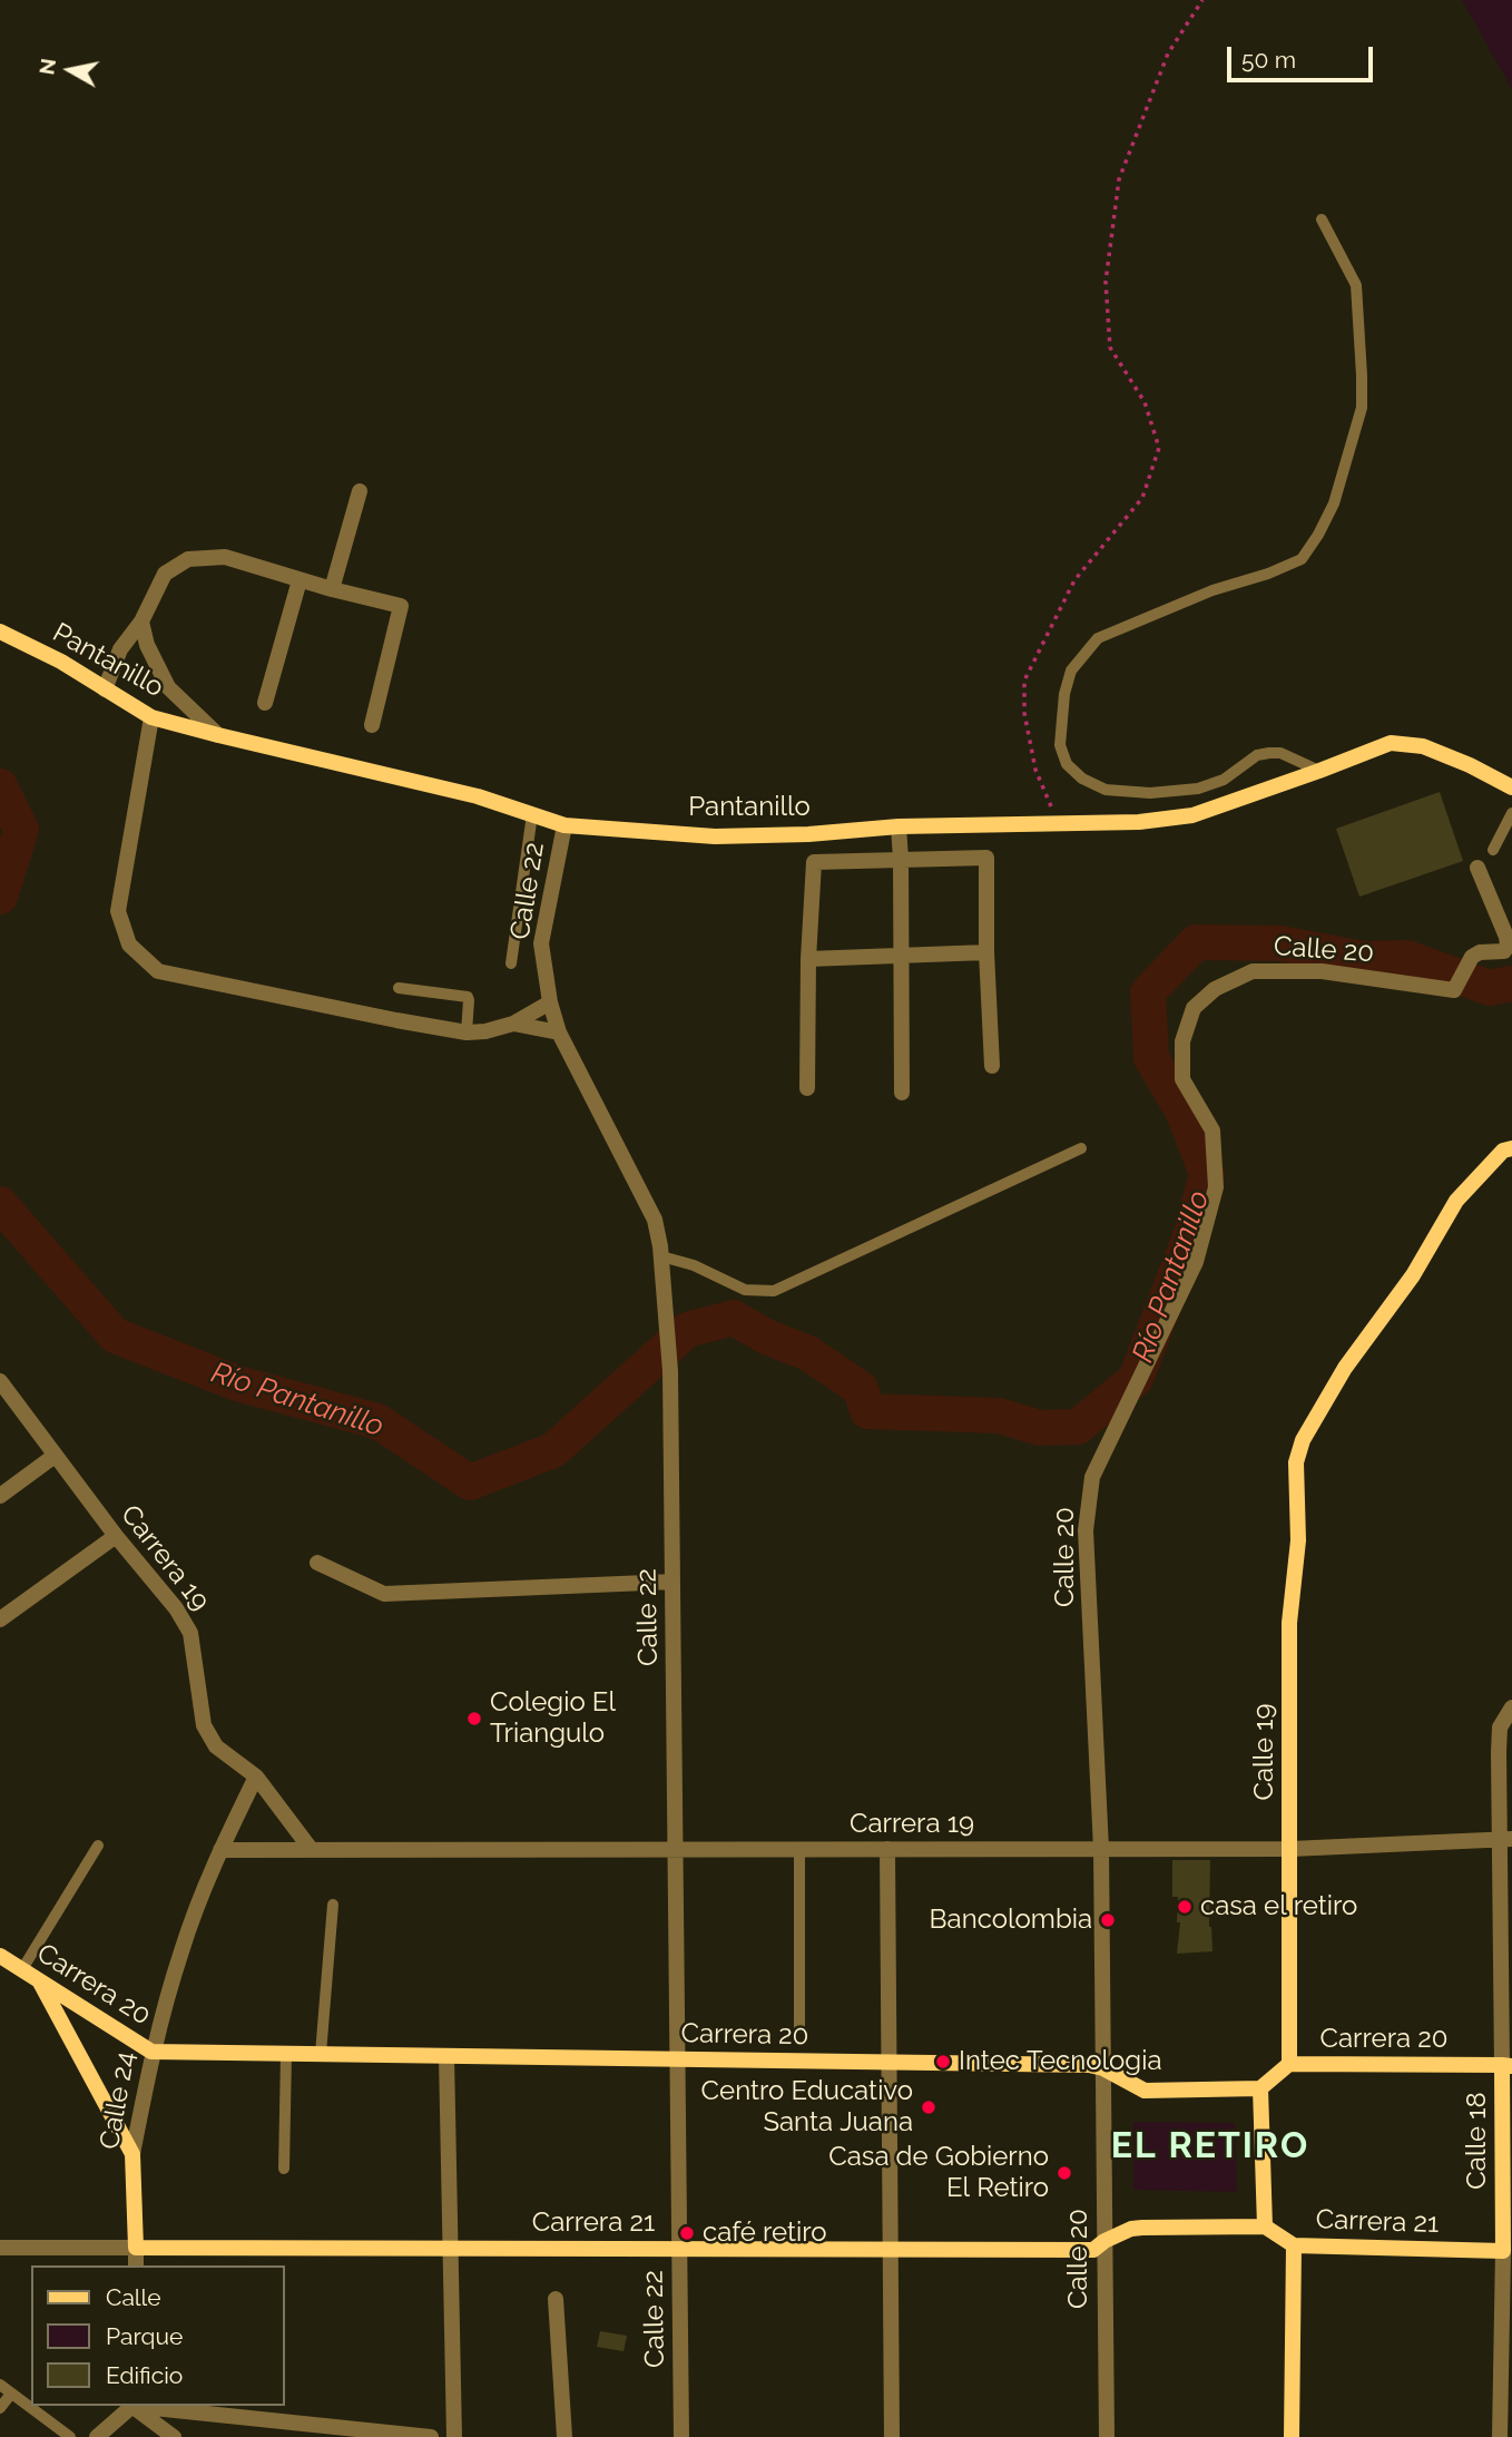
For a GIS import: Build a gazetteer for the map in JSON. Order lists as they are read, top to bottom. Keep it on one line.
{"streets":{"main road":["Pantanillo","Calle 19","Carrera 20","Calle 24","Calle 18","Carrera 21"],"street":["Calle 22","Calle 20","Carrera 19"]},"crossings":[["Pantanillo","Calle 22"],["Calle 22","Carrera 19"],["Calle 22","Carrera 20"],["Calle 22","Carrera 21"],["Calle 20","Carrera 19"],["Calle 20","Carrera 20"],["Calle 20","Carrera 21"],["Carrera 19","Calle 19"],["Carrera 19","Calle 24"],["Carrera 19","Calle 18"],["Calle 19","Carrera 20"],["Carrera 20","Calle 24"],["Carrera 20","Calle 18"],["Calle 24","Carrera 21"],["Calle 18","Carrera 21"]],"districts":["EL RETIRO"],"water":["Río Pantanillo"],"places":["Colegio El Triangulo","casa el retiro","Bancolombia","Intec Tecnologia","Centro Educativo Santa Juana","Casa de Gobierno El Retiro","café retiro"],"legend":["Calle","Parque","Edificio"],"scale_bar":"50 m","north":"left"}
